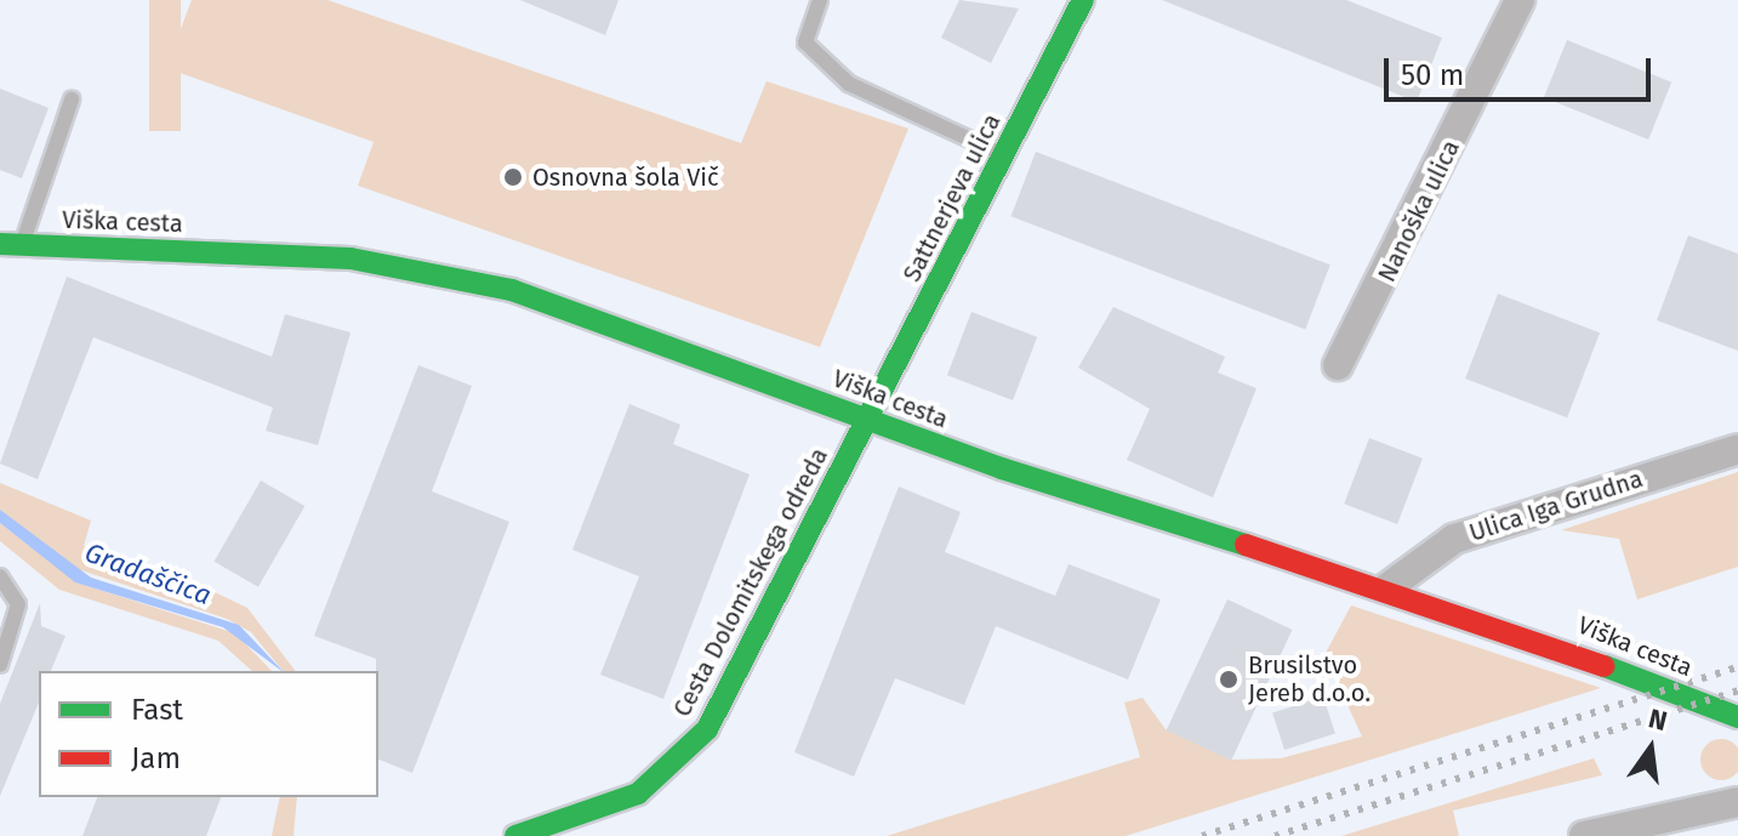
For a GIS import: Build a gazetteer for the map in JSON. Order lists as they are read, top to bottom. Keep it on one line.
{"streets":{"street":["Sattnerjeva ulica","Nanoška ulica","Viška cesta","Ulica Iga Grudna","Cesta Dolomitskega odreda"]},"crossings":[["Sattnerjeva ulica","Viška cesta"],["Sattnerjeva ulica","Cesta Dolomitskega odreda"],["Viška cesta","Ulica Iga Grudna"],["Viška cesta","Cesta Dolomitskega odreda"]],"water":["Gradaščica"],"places":["Osnovna šola Vič","Brusilstvo Jereb d.o.o."],"legend":["Fast","Jam"],"scale_bar":"50 m","north":"top"}
